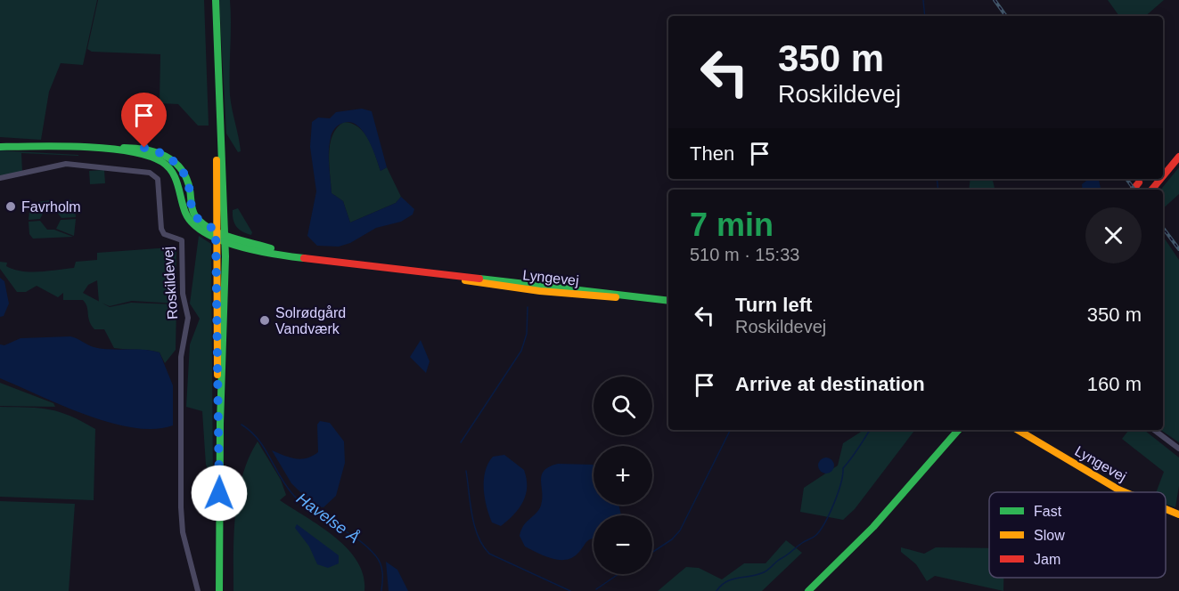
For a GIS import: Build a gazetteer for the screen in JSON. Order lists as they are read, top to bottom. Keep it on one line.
{"streets":{"main road":["Lyngevej"],"street":["Roskildevej"]},"water":["Havelse Å"],"places":["Favrholm","Solrødgård Vandværk"],"legend":["Fast","Slow","Jam"],"page":{"turn":["350 m","Roskildevej"],"then":"Then","heading":["7 min","510 m · 15:33"],"list":[{"name":"Turn left","note":"Roskildevej","value":"350 m"},{"name":"Arrive at destination","value":"160 m"}],"map_buttons":["+","−"]}}
